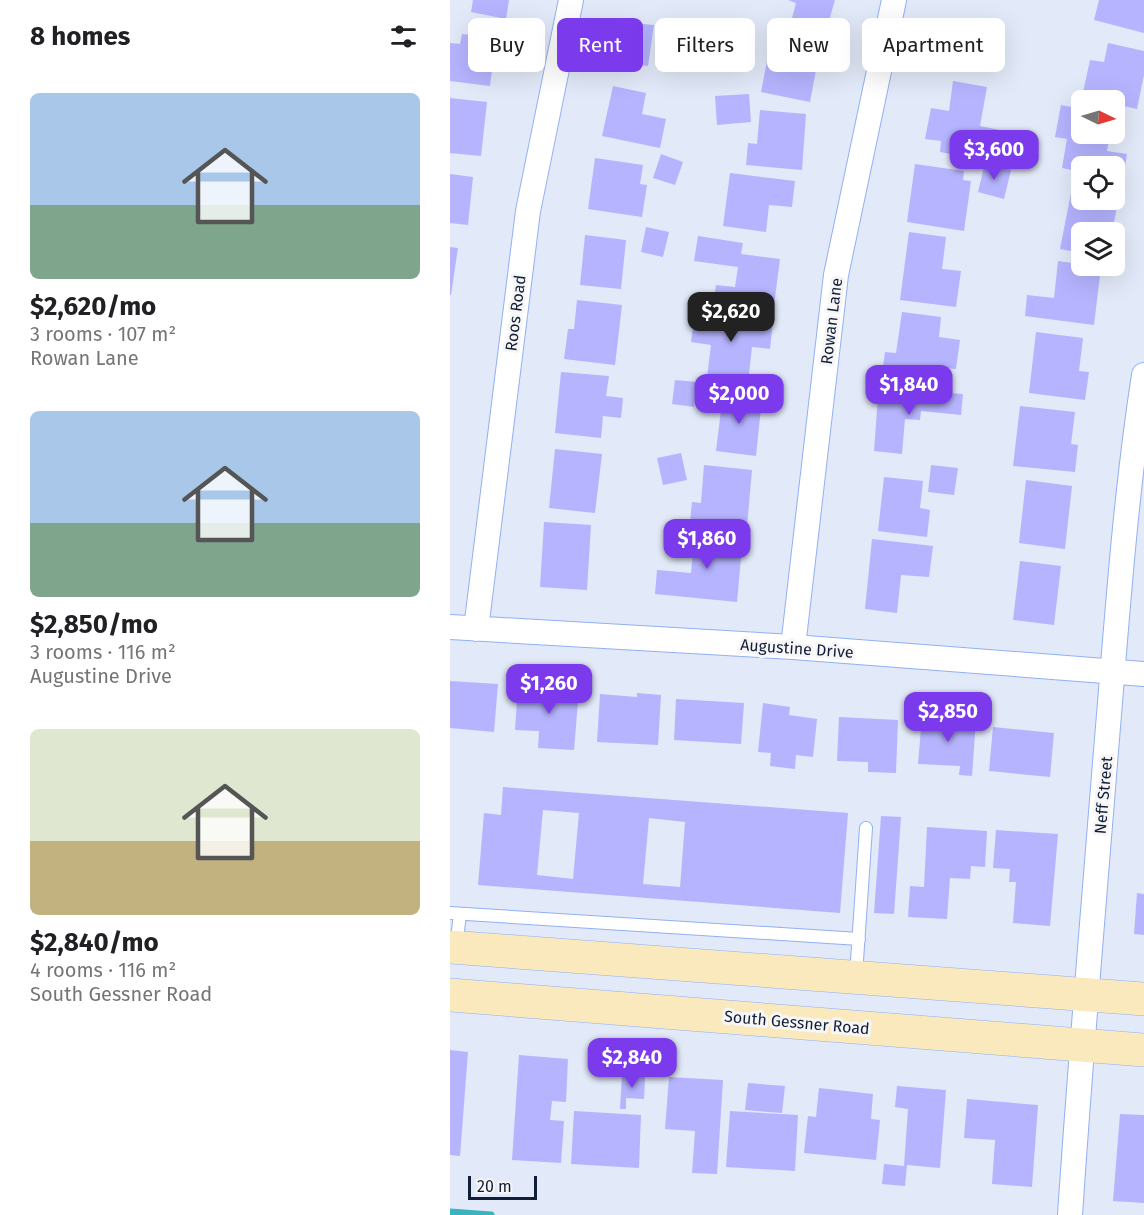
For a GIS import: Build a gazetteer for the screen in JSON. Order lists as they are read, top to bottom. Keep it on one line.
{"streets":{"main road":["South Gessner Road"],"street":["Roos Road","Rowan Lane","Augustine Drive","Neff Street"]},"crossings":[["Roos Road","Augustine Drive"],["Rowan Lane","Augustine Drive"],["Augustine Drive","Neff Street"],["Neff Street","South Gessner Road"]],"scale_bar":"20 m","north":"right","page":{"heading":"8 homes","chip":["Buy","Rent","Filters","New","Apartment"],"list":[{"name":"$2,620/mo","note":"3 rooms · 107 m² · Rowan Lane"},{"name":"$2,850/mo","note":"3 rooms · 116 m² · Augustine Drive"},{"name":"$2,840/mo","note":"4 rooms · 116 m² · South Gessner Road"}],"price":["$3,600","$2,620","$1,840","$2,000","$1,860","$1,260","$2,850","$2,840"],"scale":"20 m"}}
